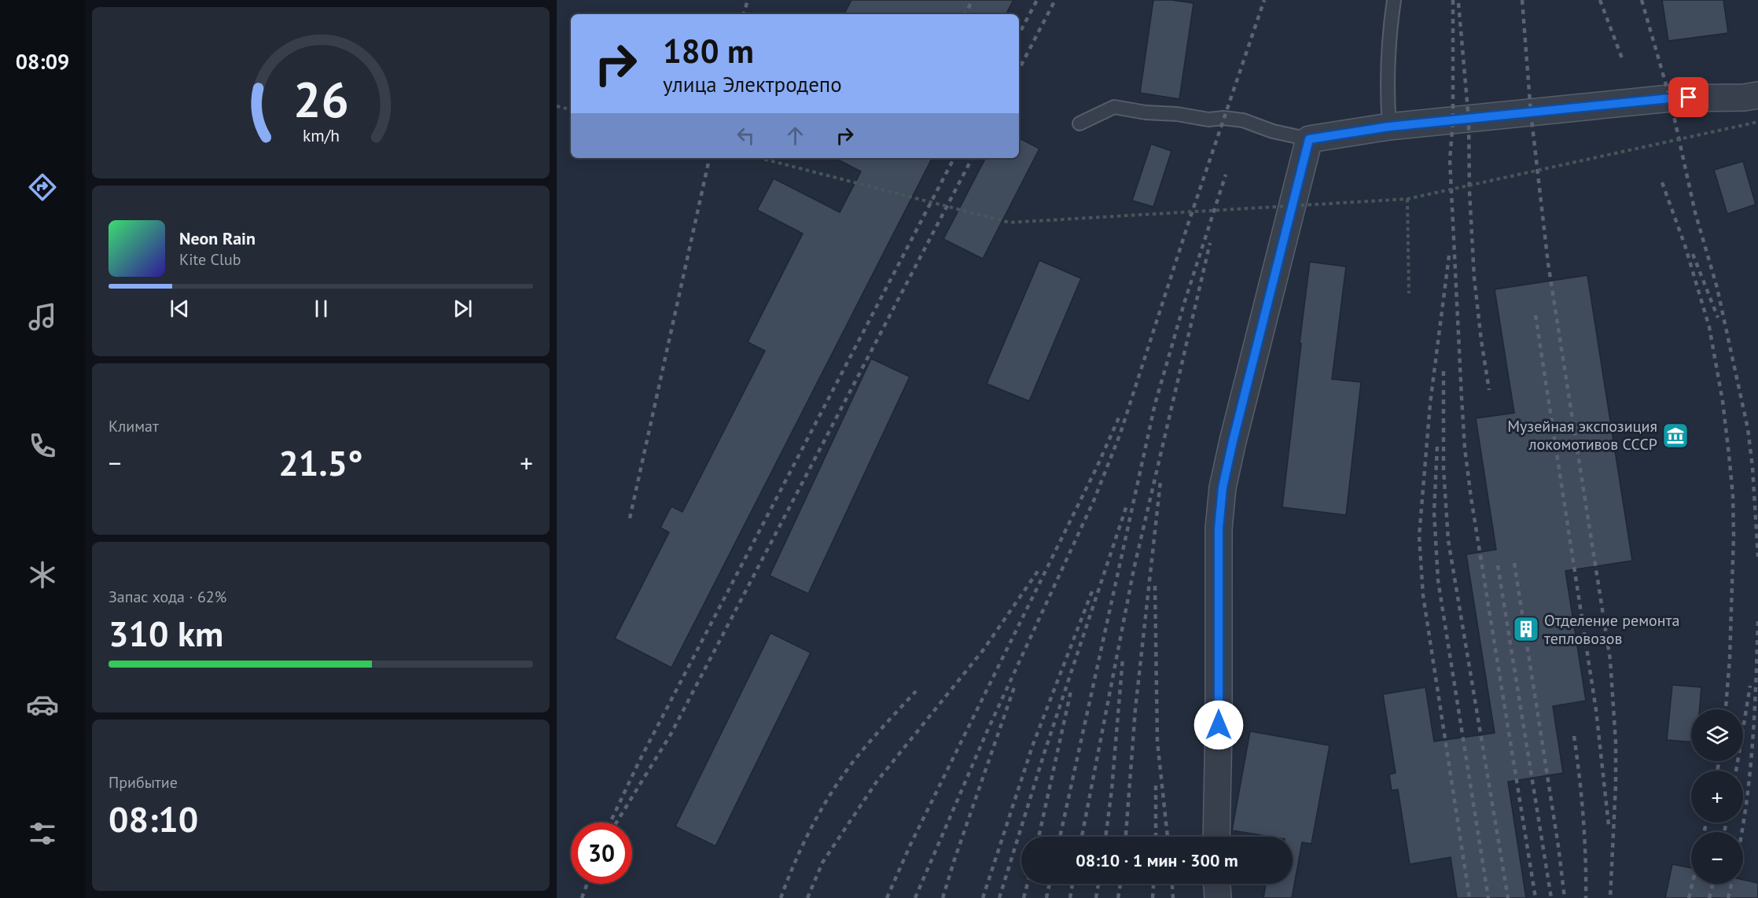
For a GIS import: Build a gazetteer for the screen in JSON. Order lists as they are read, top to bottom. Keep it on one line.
{"places":{"museum":["Музейная экспозиция локомотивов СССР"],"building":["Отделение ремонта тепловозов"]},"page":{"tabs":"08:09","turn":["180 m","улица Электродепо"],"song":["Neon Rain","Kite Club"],"tile":["Климат",["Запас хода · 62%","310 km"],["Прибытие","08:10"]],"heat":["−","21.5°","+"],"map_buttons":["+","−"],"limit":"30","trip":"08:10 · 1 мин · 300 m","gauge":["26","km/h"]}}
